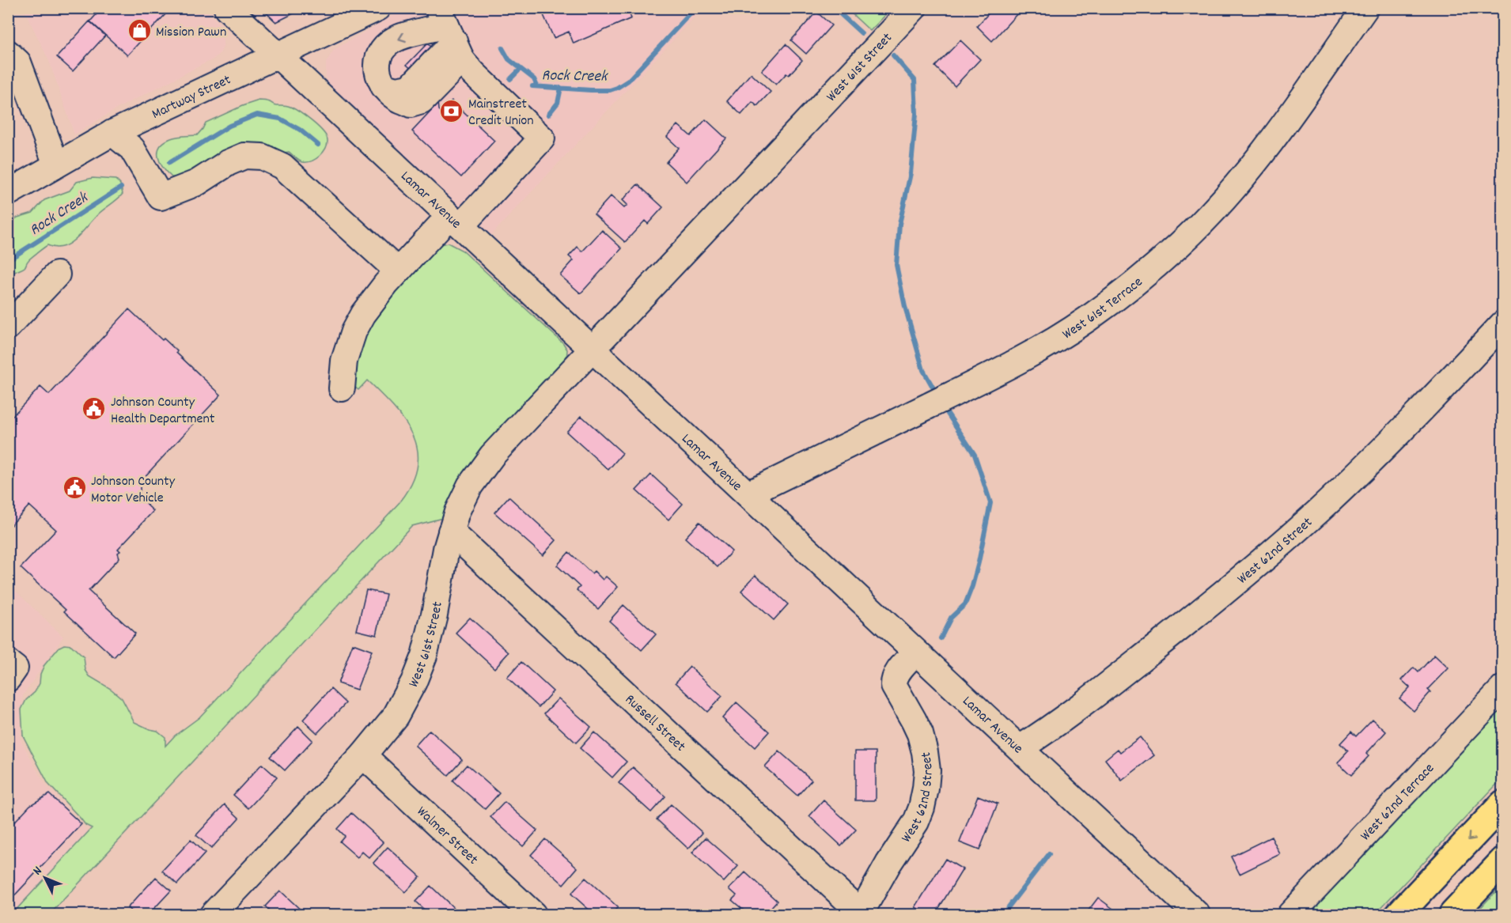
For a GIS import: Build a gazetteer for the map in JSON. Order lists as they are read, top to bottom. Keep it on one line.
{"streets":{"street":["West 61st Street","Martway Street","Lamar Avenue","West 61st Terrace","West 62nd Street","Russell Street","West 62nd Terrace","Walmer Street"]},"crossings":[["West 61st Street","Lamar Avenue"],["West 61st Street","Russell Street"],["West 61st Street","Walmer Street"],["Martway Street","Lamar Avenue"],["Lamar Avenue","West 61st Terrace"],["Lamar Avenue","West 62nd Street"],["West 62nd Street","Russell Street"]],"water":["Rock Creek"],"places":{"shop":["Mission Pawn"],"bank":["Mainstreet Credit Union"],"public building":["Johnson County Health Department","Johnson County Motor Vehicle"]},"north":"top left"}
